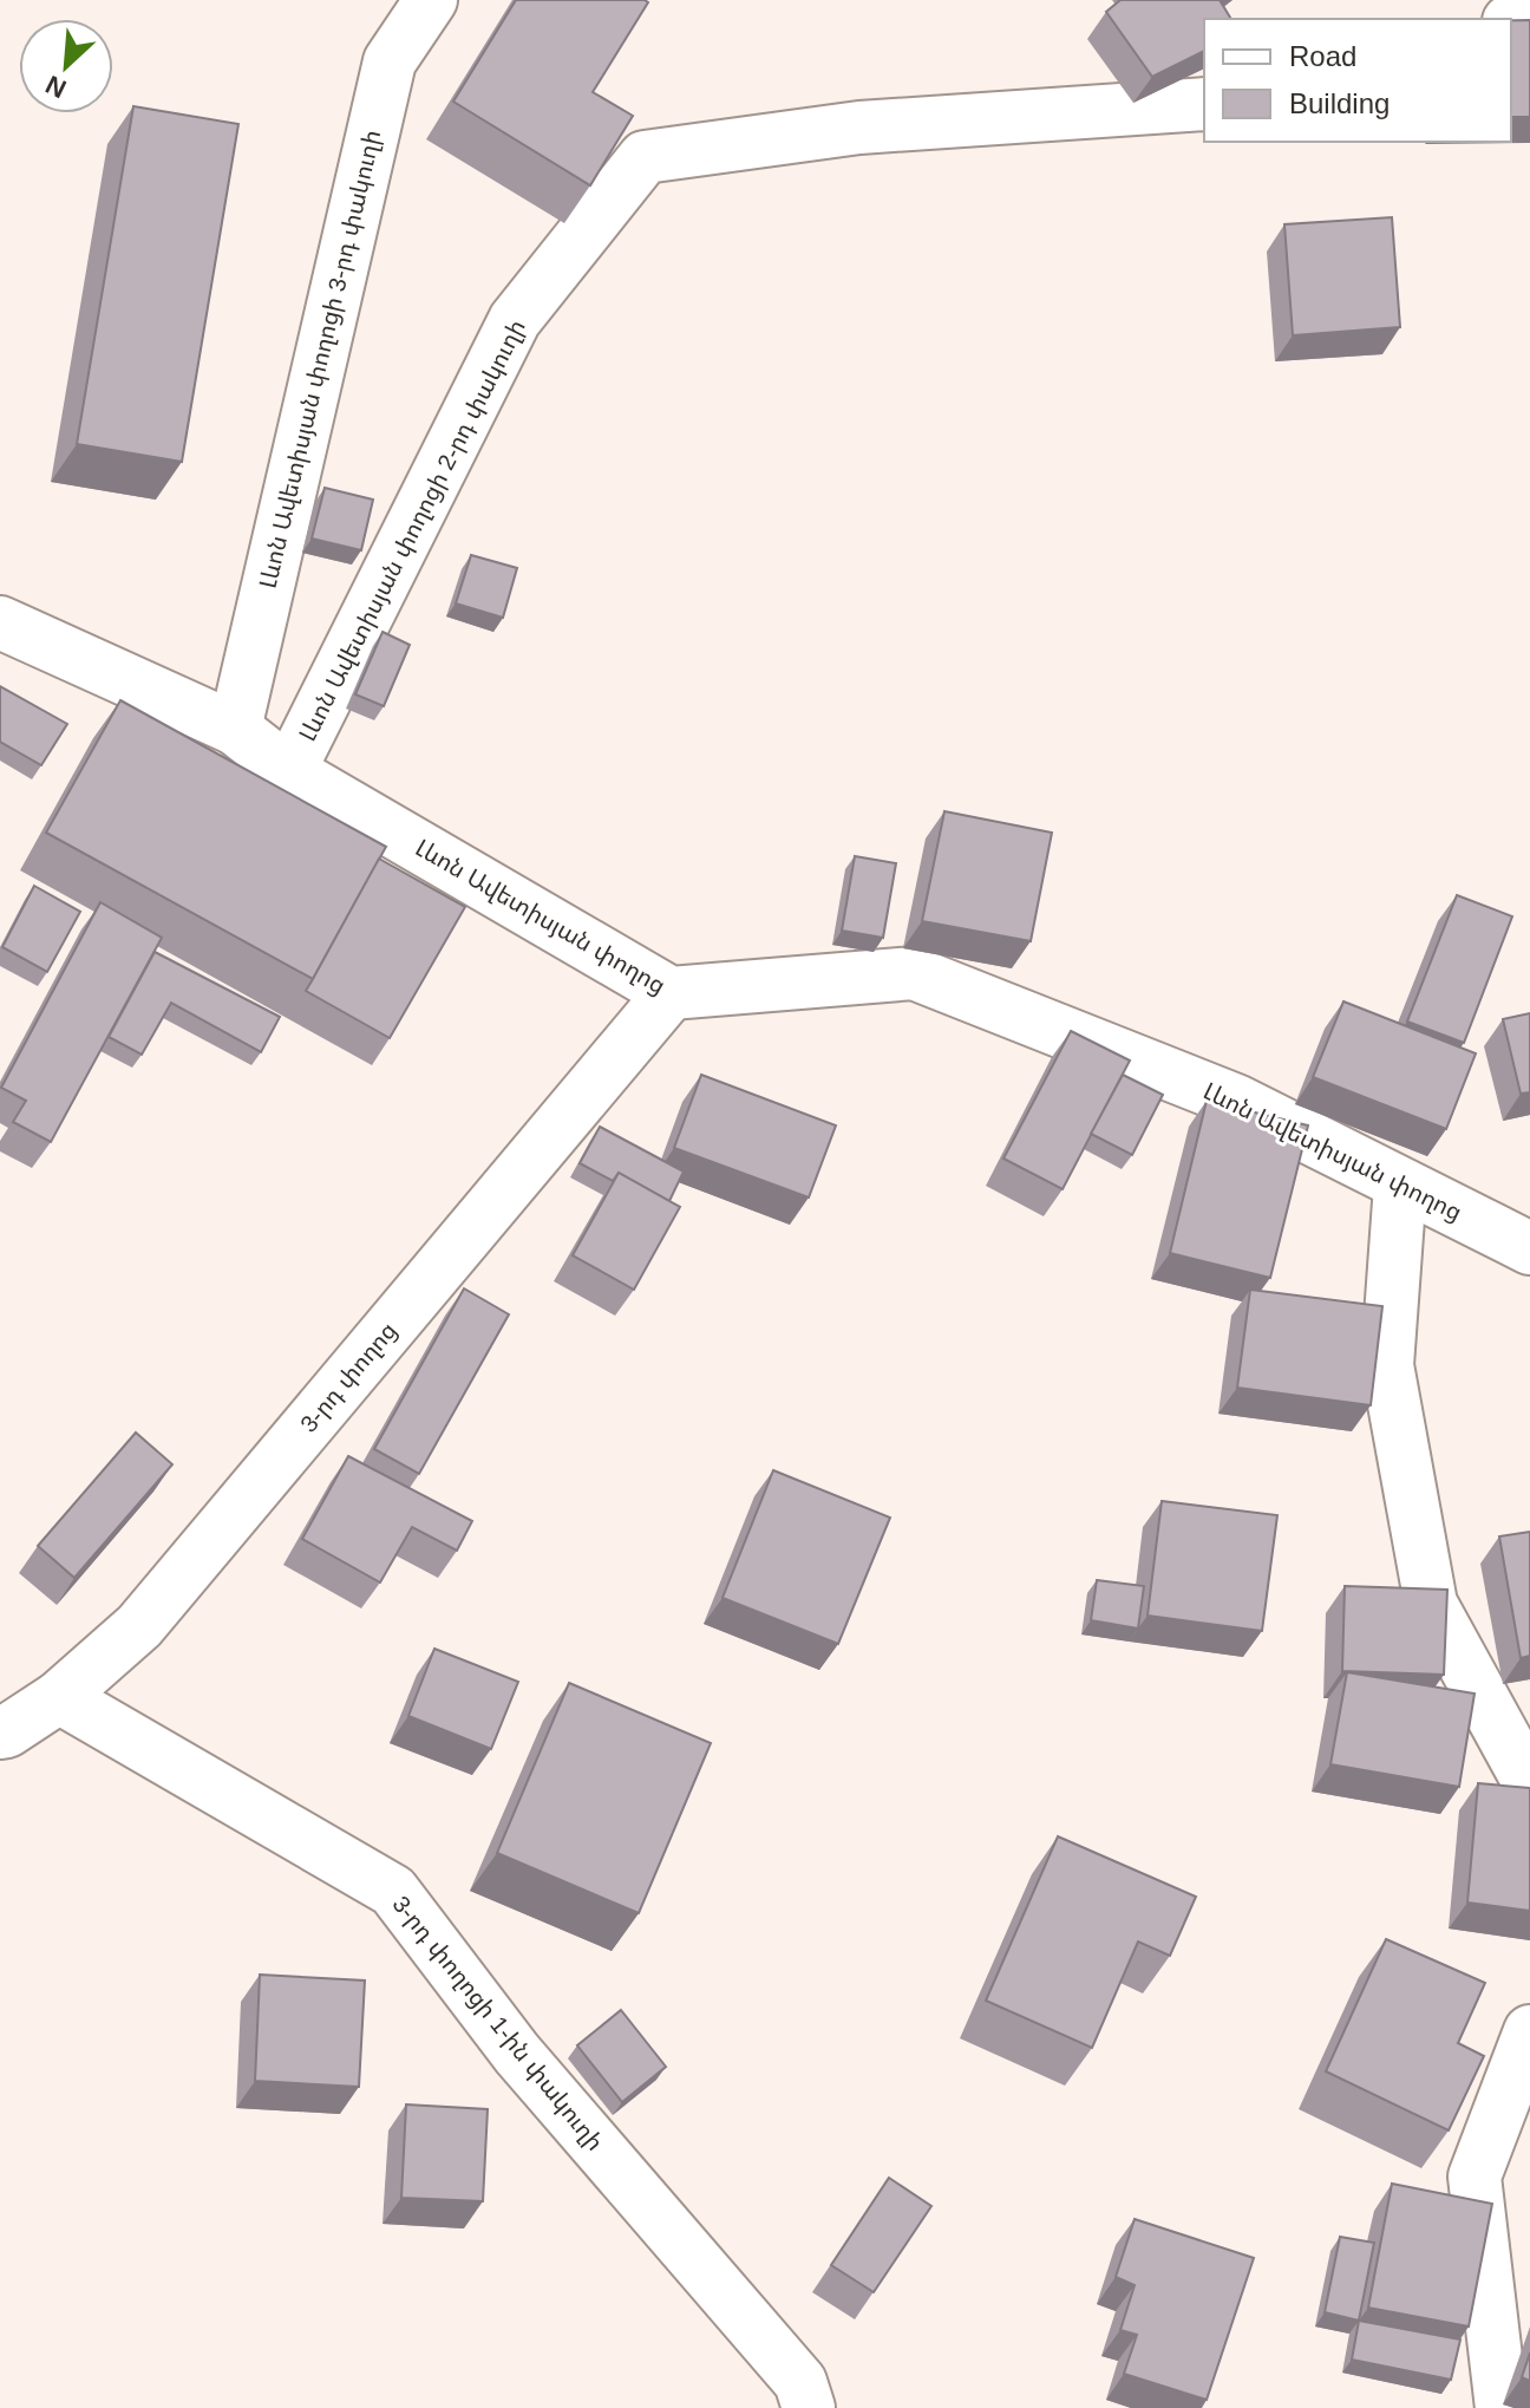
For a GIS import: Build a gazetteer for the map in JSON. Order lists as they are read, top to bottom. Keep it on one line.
{"streets":{"street":["Լևոն Ավետիսյան փողոցի 3-րդ փակուղի","Լևոն Ավետիսյան փողոցի 2-րդ փակուղի","Լևոն Ավետիսյան փողոց","3-րդ փողոց","3-րդ փողոցի 1-ին փակուղի"]},"crossings":[["Լևոն Ավետիսյան փողոցի 3-րդ փակուղի","Լևոն Ավետիսյան փողոց"],["Լևոն Ավետիսյան փողոցի 2-րդ փակուղի","Լևոն Ավետիսյան փողոց"],["Լևոն Ավետիսյան փողոց","3-րդ փողոց"],["3-րդ փողոց","3-րդ փողոցի 1-ին փակուղի"]],"legend":["Road","Building"],"north":"bottom left"}
